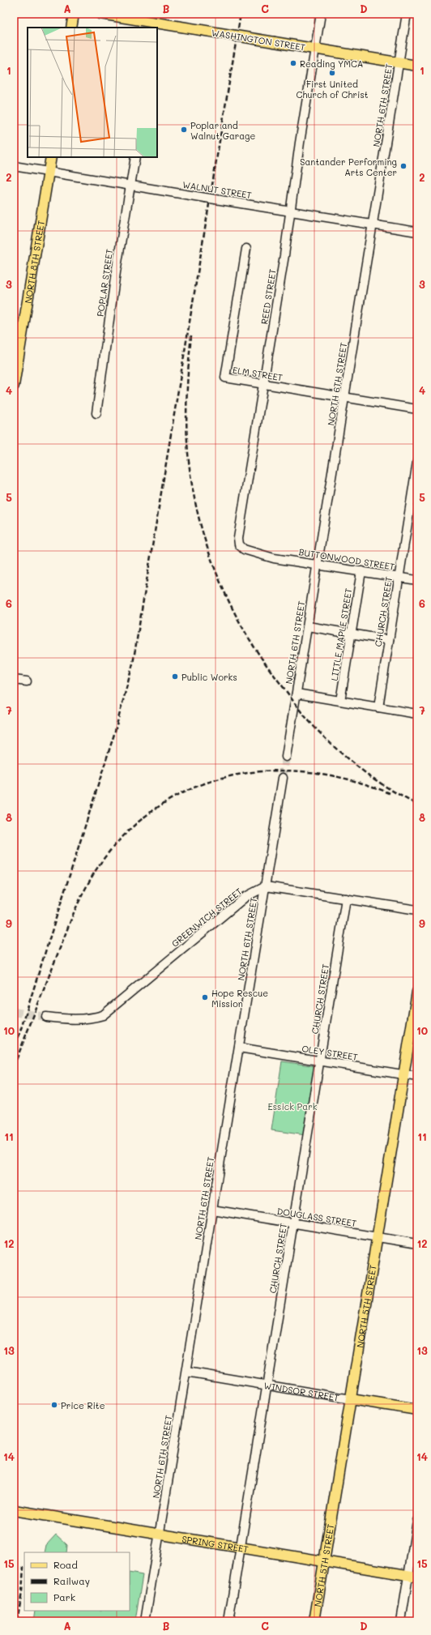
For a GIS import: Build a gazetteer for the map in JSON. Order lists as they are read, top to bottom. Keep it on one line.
{"streets":{"main road":["WASHINGTON STREET","NORTH 8TH STREET","NORTH 5TH STREET","WINDSOR STREET","SPRING STREET"],"street":["NORTH 6TH STREET","WALNUT STREET","POPLAR STREET","REED STREET","ELM STREET","BUTTONWOOD STREET","CHURCH STREET","LITTLE MAPLE STREET","GREENWICH STREET","OLEY STREET","DOUGLASS STREET"]},"crossings":[["WASHINGTON STREET","NORTH 6TH STREET"],["WASHINGTON STREET","REED STREET"],["NORTH 6TH STREET","WALNUT STREET"],["NORTH 6TH STREET","ELM STREET"],["NORTH 6TH STREET","BUTTONWOOD STREET"],["NORTH 6TH STREET","GREENWICH STREET"],["NORTH 6TH STREET","OLEY STREET"],["NORTH 6TH STREET","DOUGLASS STREET"],["NORTH 6TH STREET","WINDSOR STREET"],["NORTH 6TH STREET","SPRING STREET"],["WALNUT STREET","NORTH 8TH STREET"],["WALNUT STREET","POPLAR STREET"],["WALNUT STREET","REED STREET"],["REED STREET","ELM STREET"],["REED STREET","BUTTONWOOD STREET"],["BUTTONWOOD STREET","CHURCH STREET"],["BUTTONWOOD STREET","LITTLE MAPLE STREET"],["CHURCH STREET","OLEY STREET"],["CHURCH STREET","DOUGLASS STREET"],["CHURCH STREET","WINDSOR STREET"],["CHURCH STREET","SPRING STREET"],["OLEY STREET","NORTH 5TH STREET"],["DOUGLASS STREET","NORTH 5TH STREET"],["NORTH 5TH STREET","WINDSOR STREET"],["NORTH 5TH STREET","SPRING STREET"]],"parks":["Essick Park"],"places":["Reading YMCA","First United Church of Christ","Poplar and Walnut Garage","Santander Performing Arts Center","Public Works","Hope Rescue Mission","Price Rite"],"legend":["Road","Railway","Park"],"grid":{"columns":["A","B","C","D"],"rows":["1","2","3","4","5","6","7","8","9","10","11","12","13","14","15"]}}
